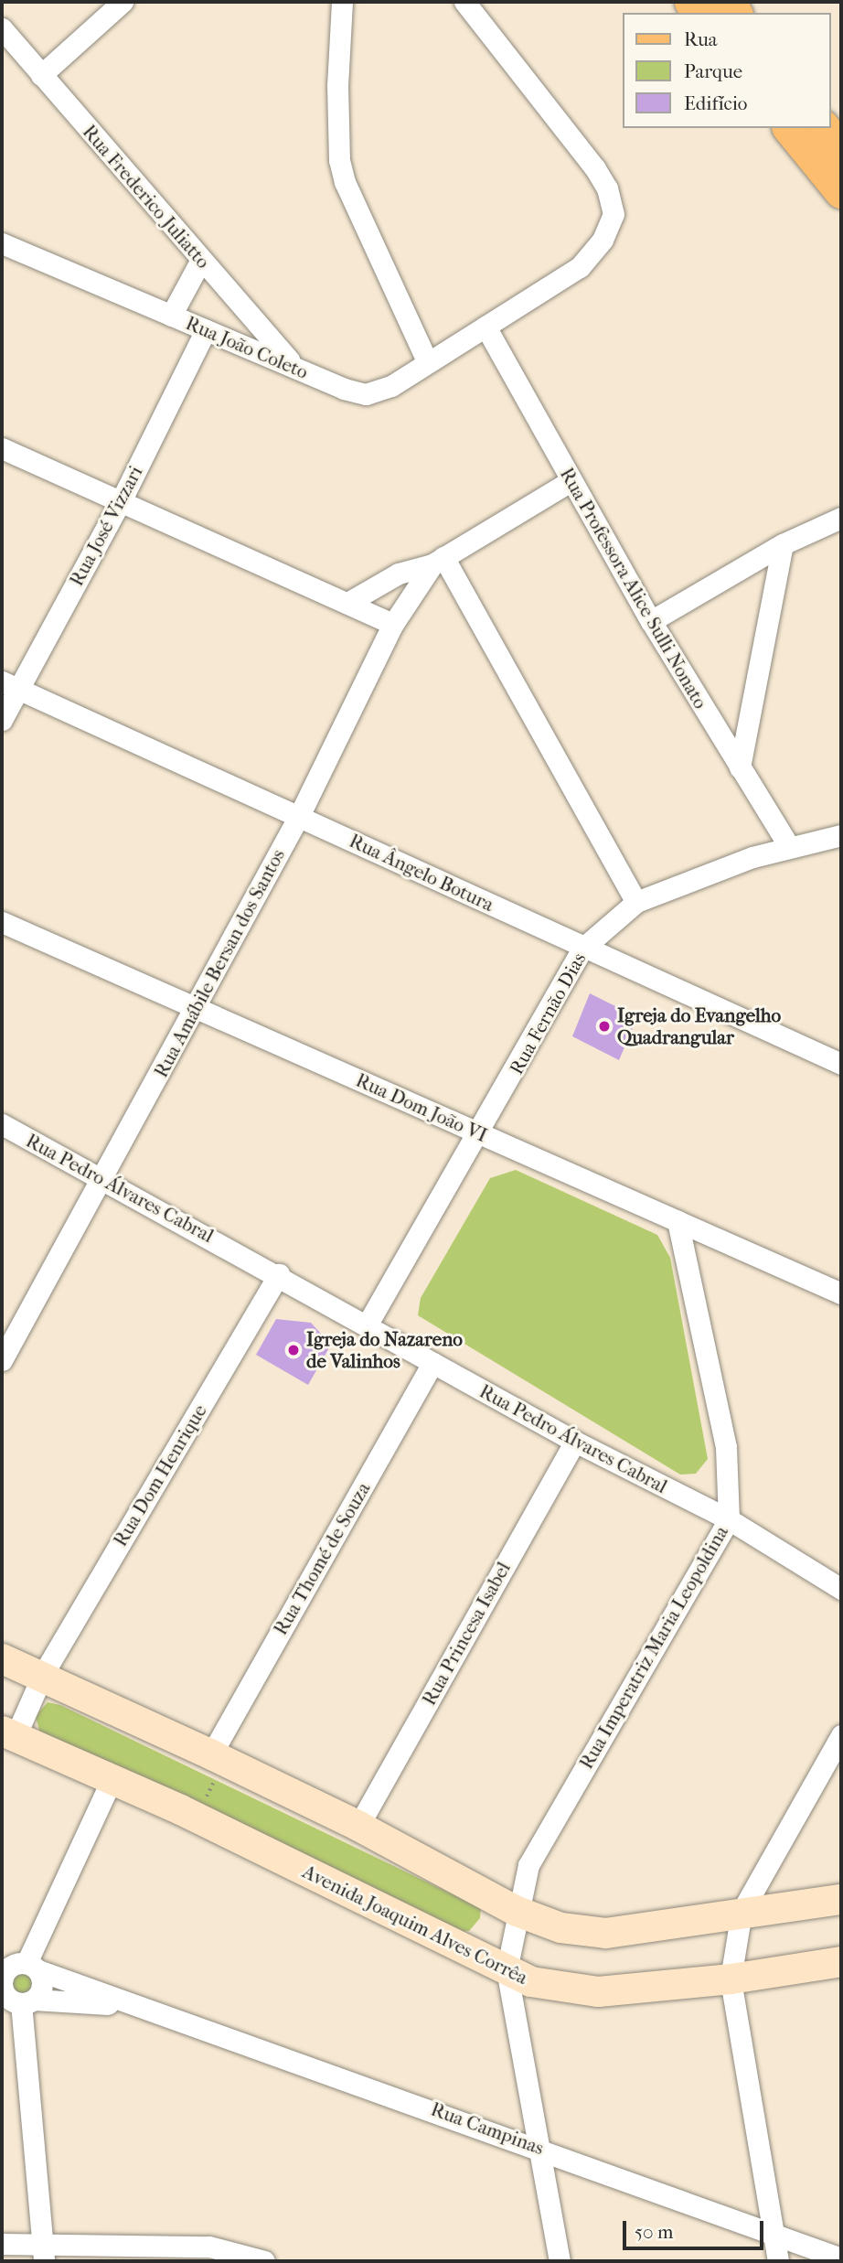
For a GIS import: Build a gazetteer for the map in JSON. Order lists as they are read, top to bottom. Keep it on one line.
{"streets":{"main road":["Avenida Joaquim Alves Corrêa"],"street":["Rua Frederico Juliatto","Rua João Coleto","Rua José Vizzari","Rua Professora Alice Sulli Nonato","Rua Ângelo Botura","Rua Amábile Bersan dos Santos","Rua Fernão Dias","Rua Dom João VI","Rua Pedro Álvares Cabral","Rua Dom Henrique","Rua Thomé de Souza","Rua Princesa Isabel","Rua Imperatriz Maria Leopoldina","Rua Campinas"]},"crossings":[["Rua Frederico Juliatto","Rua João Coleto"],["Rua João Coleto","Rua José Vizzari"],["Rua João Coleto","Rua Professora Alice Sulli Nonato"],["Rua José Vizzari","Rua Ângelo Botura"],["Rua Professora Alice Sulli Nonato","Rua Fernão Dias"],["Rua Ângelo Botura","Rua Amábile Bersan dos Santos"],["Rua Ângelo Botura","Rua Fernão Dias"],["Rua Amábile Bersan dos Santos","Rua Dom João VI"],["Rua Amábile Bersan dos Santos","Rua Pedro Álvares Cabral"],["Rua Fernão Dias","Rua Dom João VI"],["Rua Fernão Dias","Rua Pedro Álvares Cabral"],["Rua Dom João VI","Rua Imperatriz Maria Leopoldina"],["Rua Pedro Álvares Cabral","Rua Dom Henrique"],["Rua Pedro Álvares Cabral","Rua Thomé de Souza"],["Rua Pedro Álvares Cabral","Rua Princesa Isabel"],["Rua Pedro Álvares Cabral","Rua Imperatriz Maria Leopoldina"],["Rua Dom Henrique","Avenida Joaquim Alves Corrêa"],["Rua Imperatriz Maria Leopoldina","Avenida Joaquim Alves Corrêa"]],"places":["Igreja do Evangelho Quadrangular","Igreja do Nazareno de Valinhos"],"legend":["Rua","Parque","Edifício"],"scale_bar":"50 m"}
